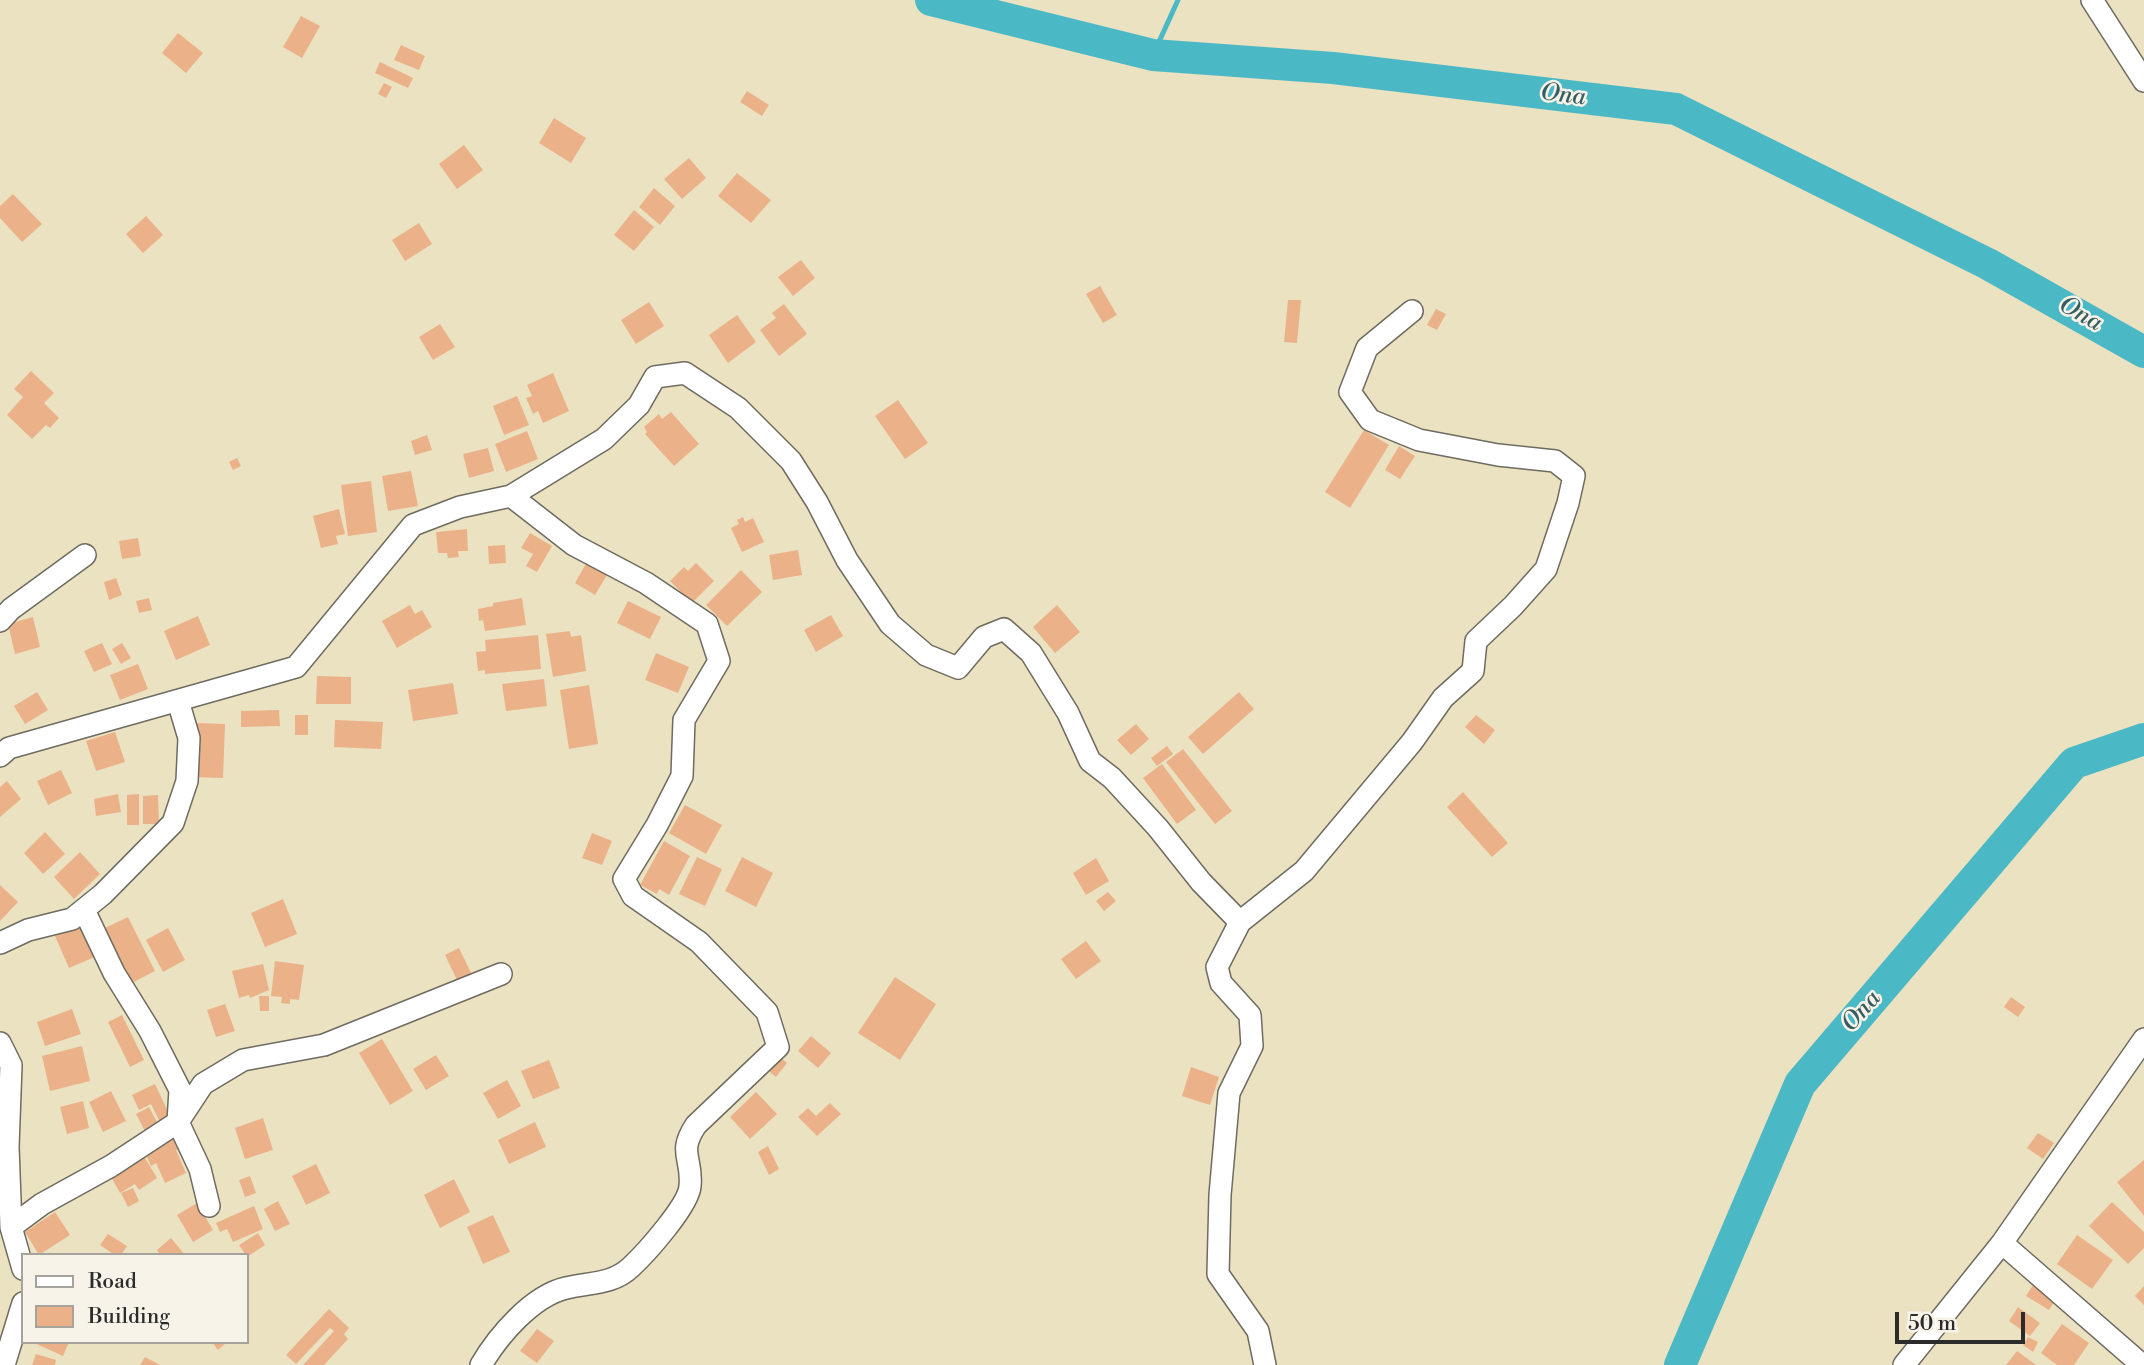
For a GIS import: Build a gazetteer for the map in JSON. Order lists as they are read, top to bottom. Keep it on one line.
{"water":["Ona"],"legend":["Road","Building"],"scale_bar":"50 m"}
